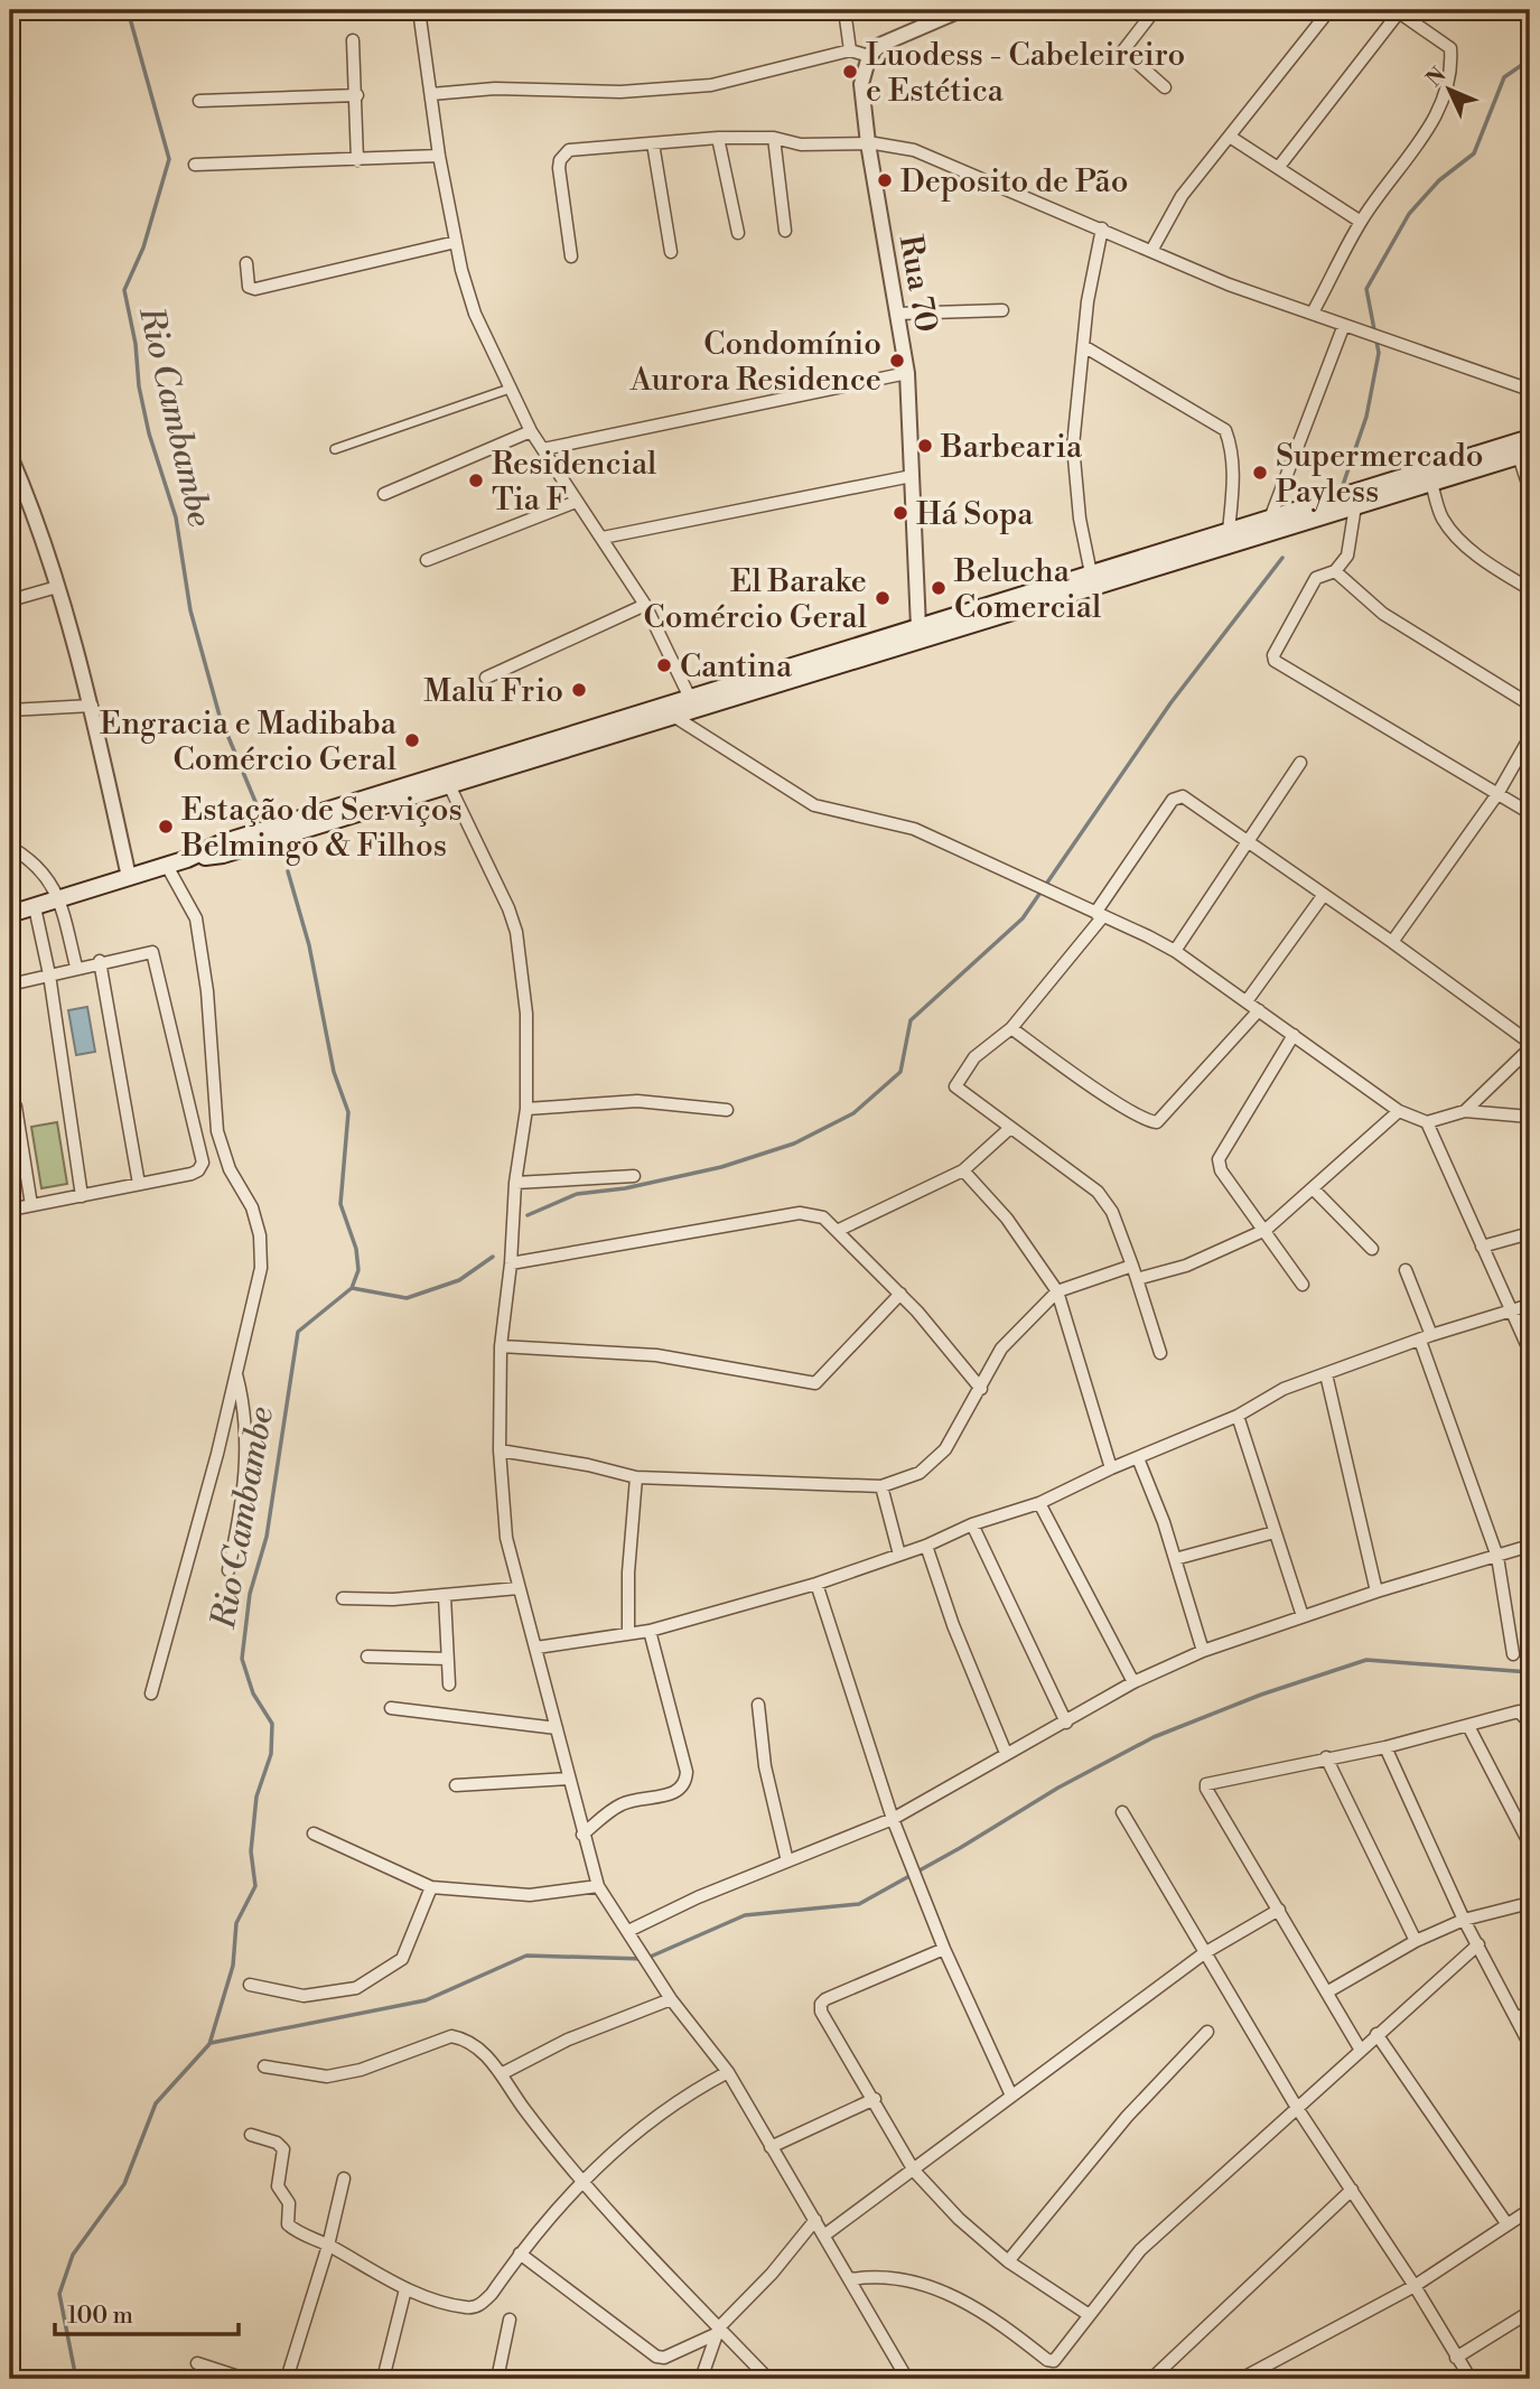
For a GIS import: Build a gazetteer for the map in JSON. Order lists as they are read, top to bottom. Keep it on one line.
{"streets":{"street":["Rua 70"]},"water":["Rio Cambambe"],"places":["Luodess - Cabeleireiro e Estética","Deposito de Pão","Condomínio Aurora Residence","Barbearia","Supermercado Payless","Residencial Tia F","Há Sopa","Belucha Comercial","El Barake Comércio Geral","Cantina","Malu Frio","Engracia e Madibaba Comércio Geral","Estação de Serviços Belmingo & Filhos"],"scale_bar":"100 m","north":"top left"}
